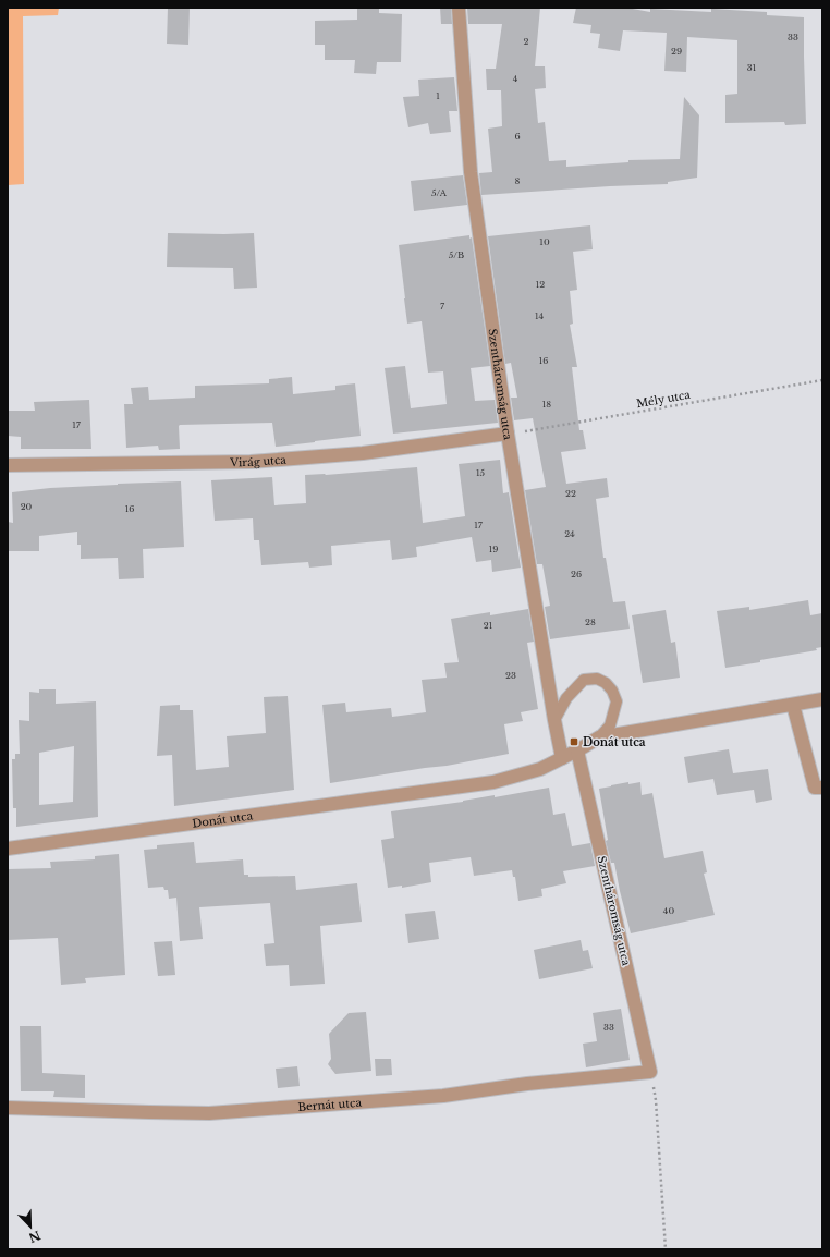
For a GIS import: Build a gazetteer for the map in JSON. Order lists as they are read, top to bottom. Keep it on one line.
{"streets":{"street":["Szentháromság utca","Virág utca","Donát utca","Bernát utca"],"path":["Mély utca"]},"crossings":[["Szentháromság utca","Mély utca"],["Szentháromság utca","Virág utca"],["Szentháromság utca","Donát utca"],["Szentháromság utca","Bernát utca"],["Mély utca","Virág utca"]],"places":{"transit":["Donát utca"]},"house_numbers":["33","2","29","31","4","1","6","8","5/A","10","5/B","12","7","14","16","18","17","15","22","20","16","17","24","19","26","28","21","23","40","33"],"north":"bottom right"}
